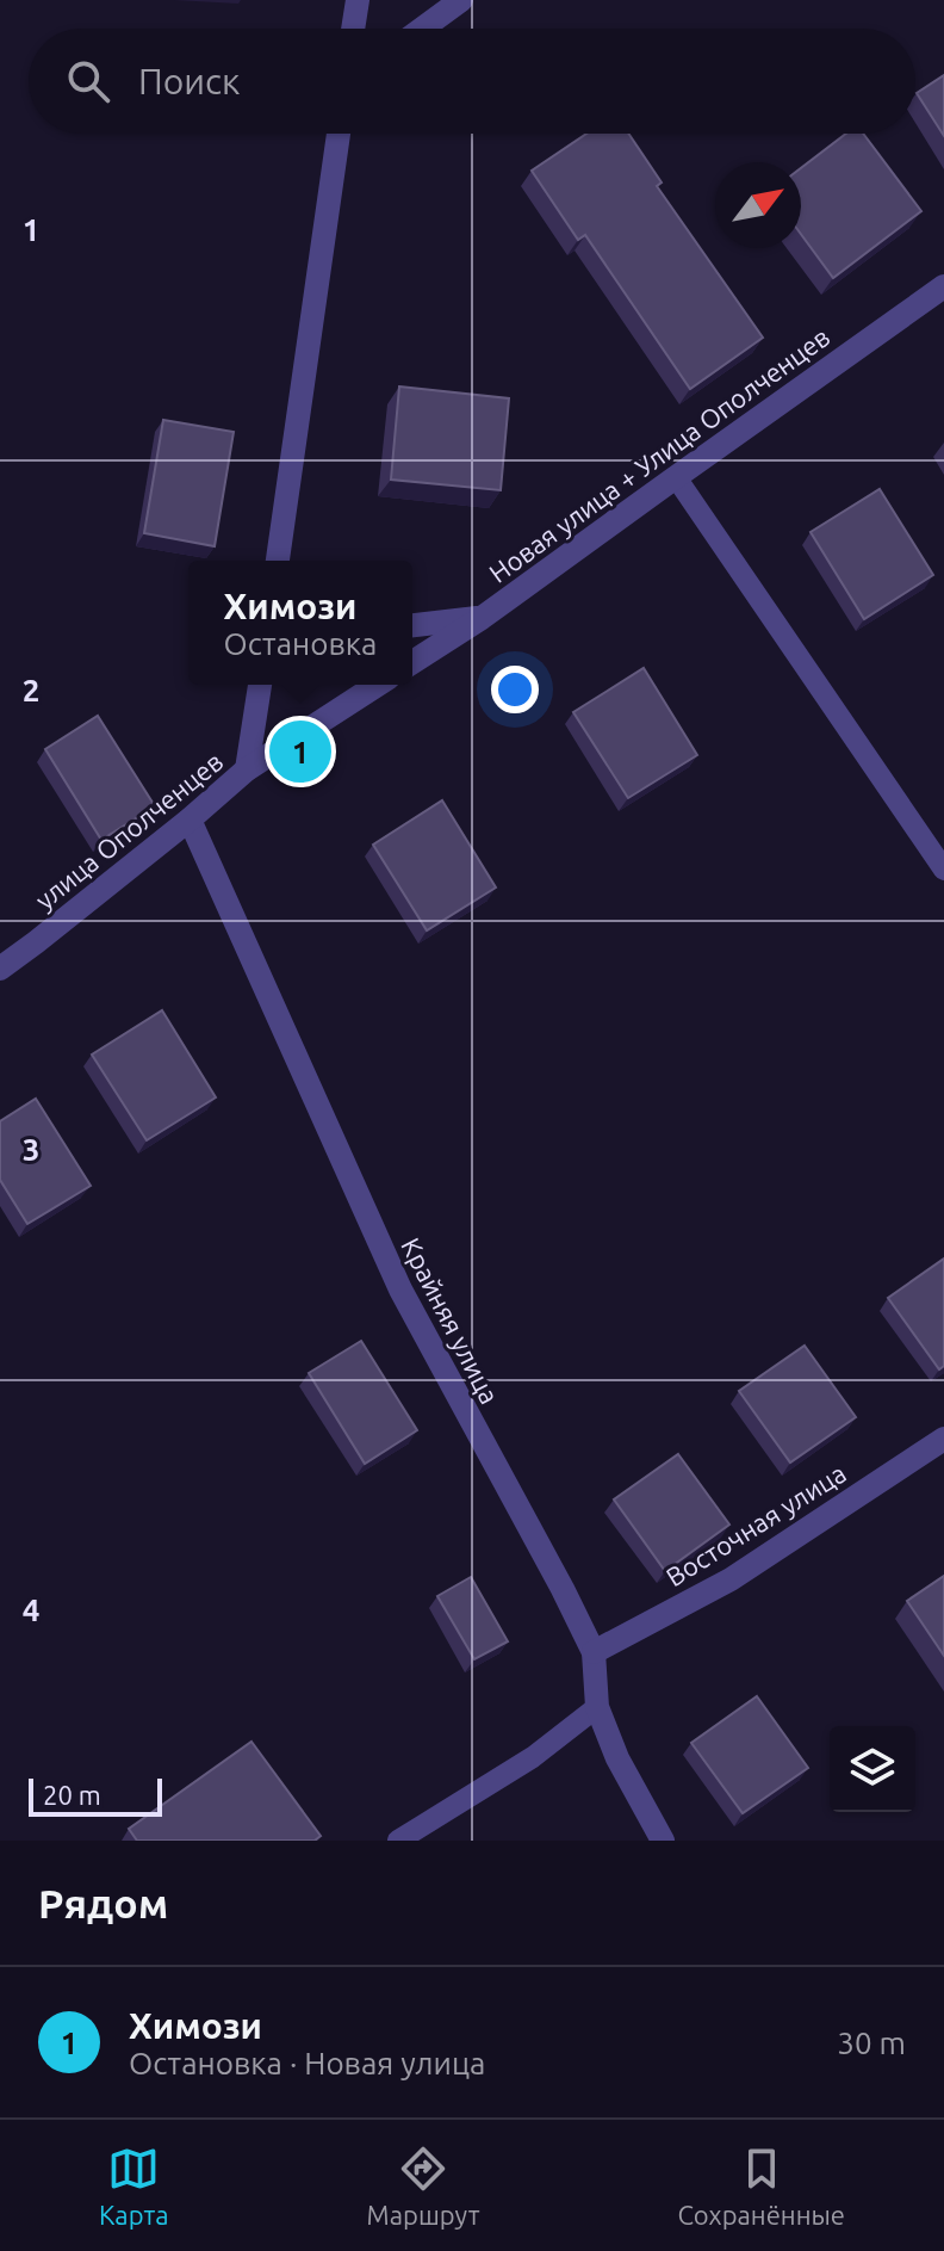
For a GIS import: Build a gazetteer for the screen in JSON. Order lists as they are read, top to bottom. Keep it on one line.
{"streets":{"street":["Новая улица + Улица Ополченцев","улица Ополченцев","Крайняя улица","Восточная улица"]},"crossings":[["улица Ополченцев","Крайняя улица"],["Крайняя улица","Восточная улица"]],"scale_bar":"20 m","north":"top right","page":{"search":"Поиск","popup":["Химози","Остановка"],"pins":"1","scale":"20 m","heading":"Рядом","list":[{"mark":"1","name":"Химози","note":"Остановка · Новая улица","value":"30 m"}],"nav":["Карта","Маршрут","Сохранённые"]},"grid":{"rows":["1","2","3","4"]}}
